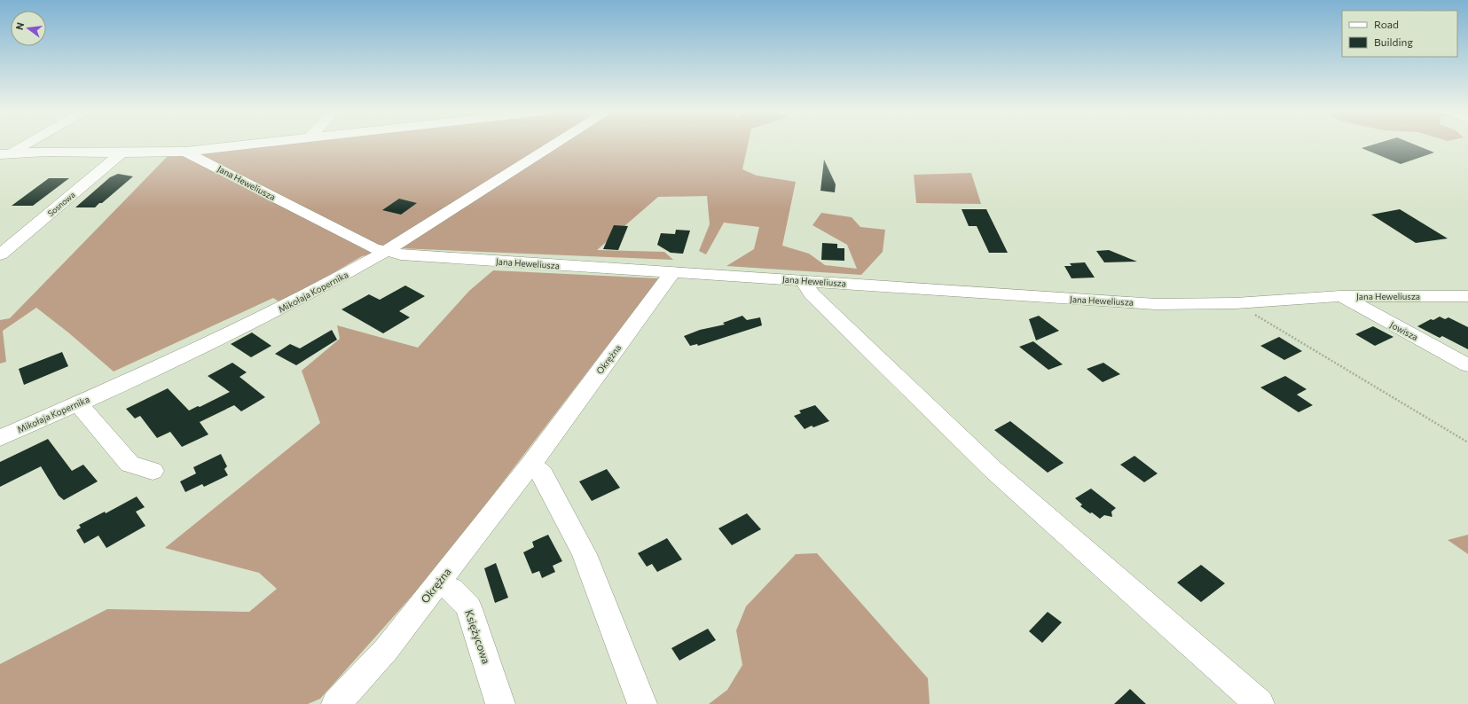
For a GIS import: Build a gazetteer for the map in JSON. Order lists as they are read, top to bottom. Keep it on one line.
{"streets":{"street":["Jana Heweliusza","Sosnowa","Mikołaja Kopernika","Jowisza","Okrężna","Księżycowa"]},"crossings":[["Jana Heweliusza","Mikołaja Kopernika"],["Jana Heweliusza","Jowisza"],["Jana Heweliusza","Okrężna"],["Okrężna","Księżycowa"]],"legend":["Road","Building"],"north":"left"}
